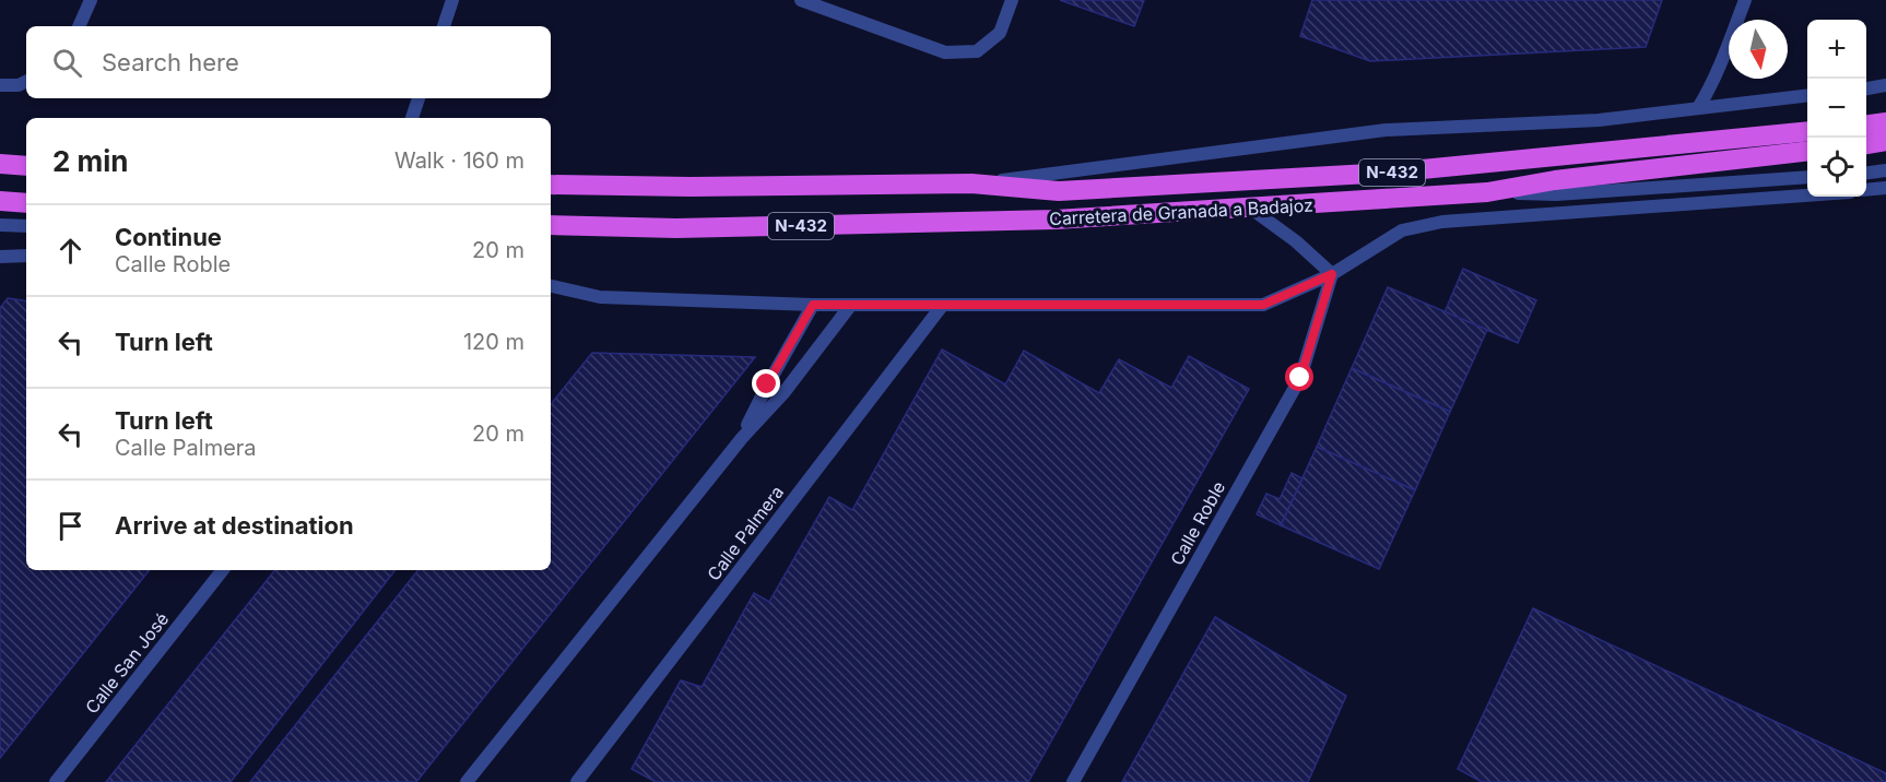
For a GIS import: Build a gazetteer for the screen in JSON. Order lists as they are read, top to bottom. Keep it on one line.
{"streets":{"highway":["N-432","Carretera de Granada a Badajoz"],"street":["Calle Roble","Calle Palmera","Calle San José"]},"north":"bottom","page":{"map_buttons":["+","−"],"search":"Search here","heading":["2 min","Walk · 160 m"],"list":[["Continue","Calle Roble","20 m"],["Turn left","120 m"],["Turn left","Calle Palmera","20 m"],"Arrive at destination"]}}
